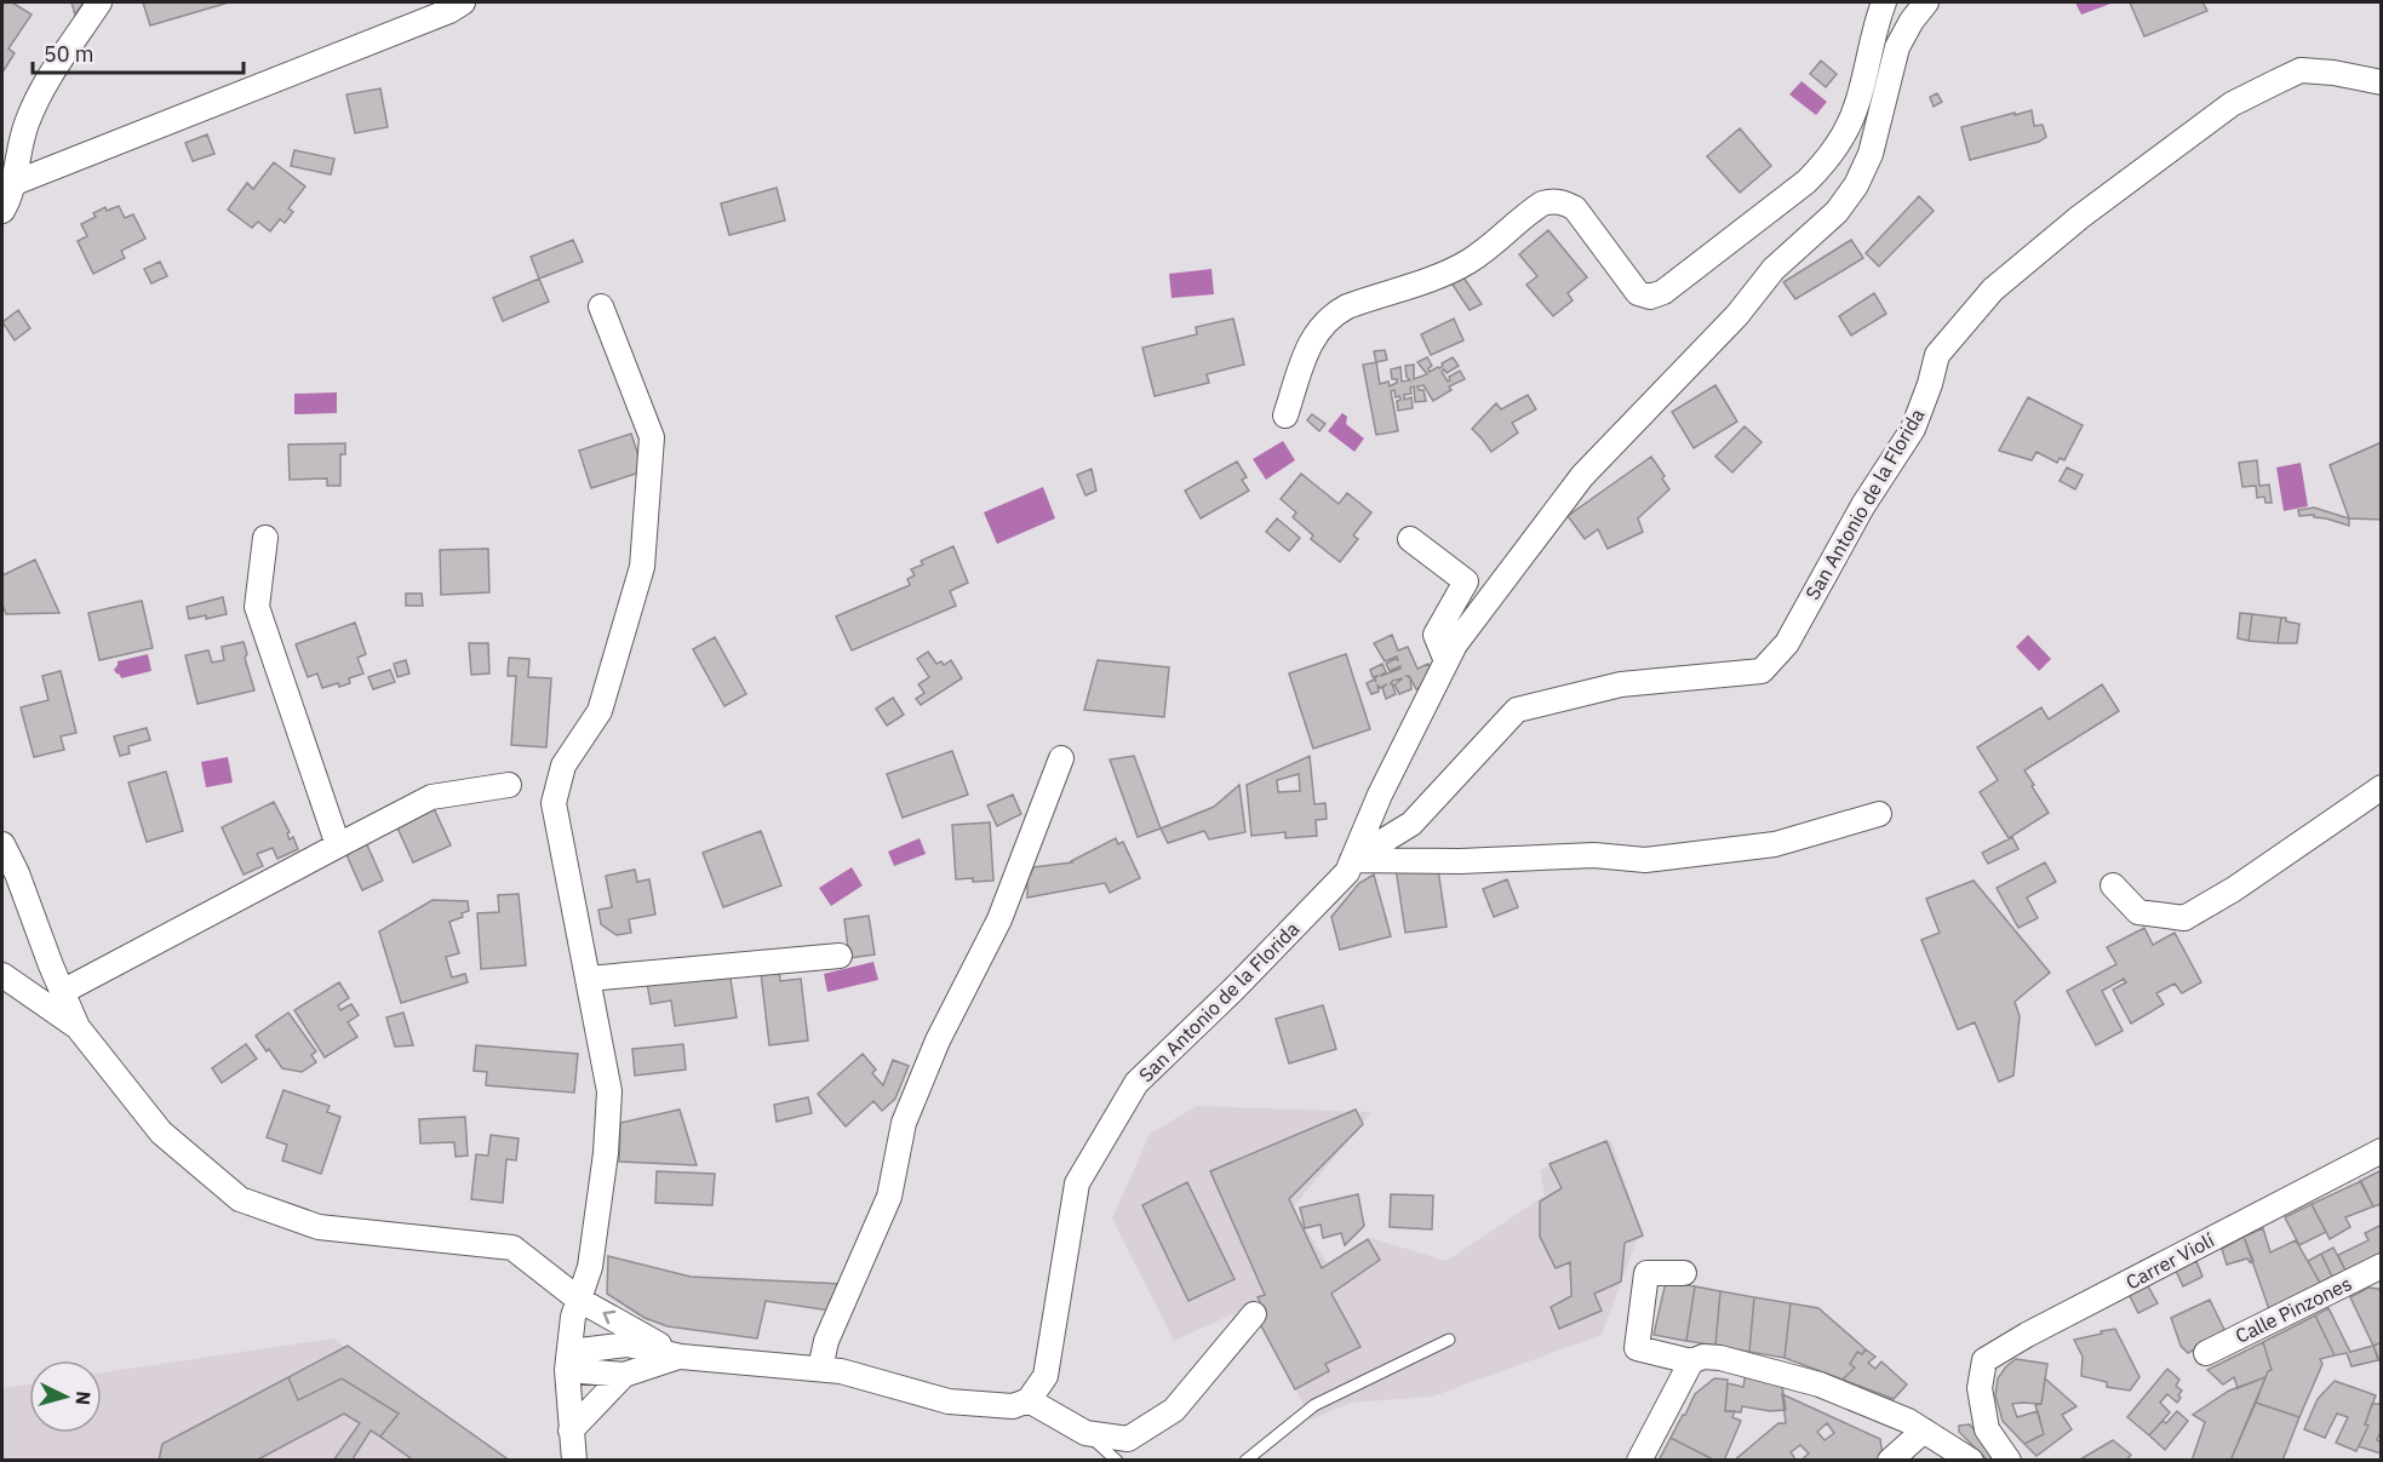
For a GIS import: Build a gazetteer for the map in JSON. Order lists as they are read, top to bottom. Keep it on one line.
{"streets":{"street":["San Antonio de la Florida","Carrer Violí","Calle Pinzones"]},"scale_bar":"50 m","north":"right"}
